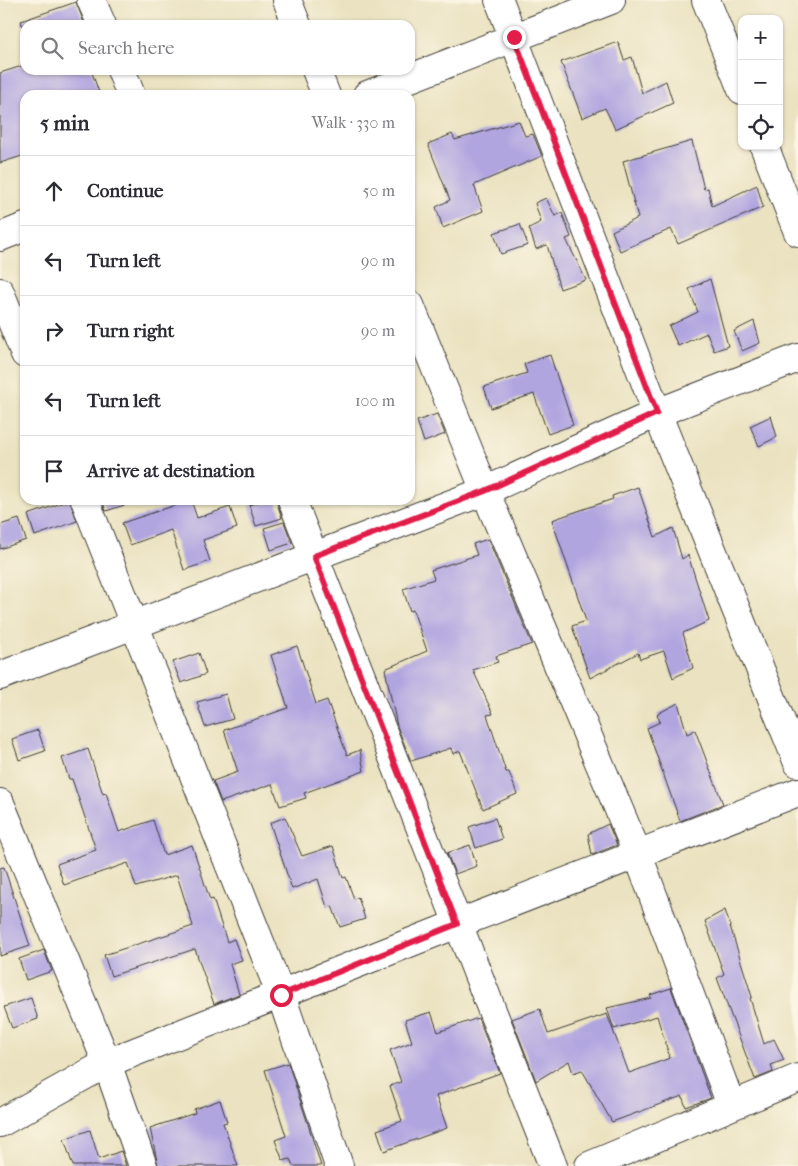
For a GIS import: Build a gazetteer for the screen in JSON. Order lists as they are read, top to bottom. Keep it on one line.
{"page":{"map_buttons":["+","−"],"search":"Search here","heading":["5 min","Walk · 330 m"],"list":[["Continue","50 m"],["Turn left","90 m"],["Turn right","90 m"],["Turn left","100 m"],"Arrive at destination"]}}
